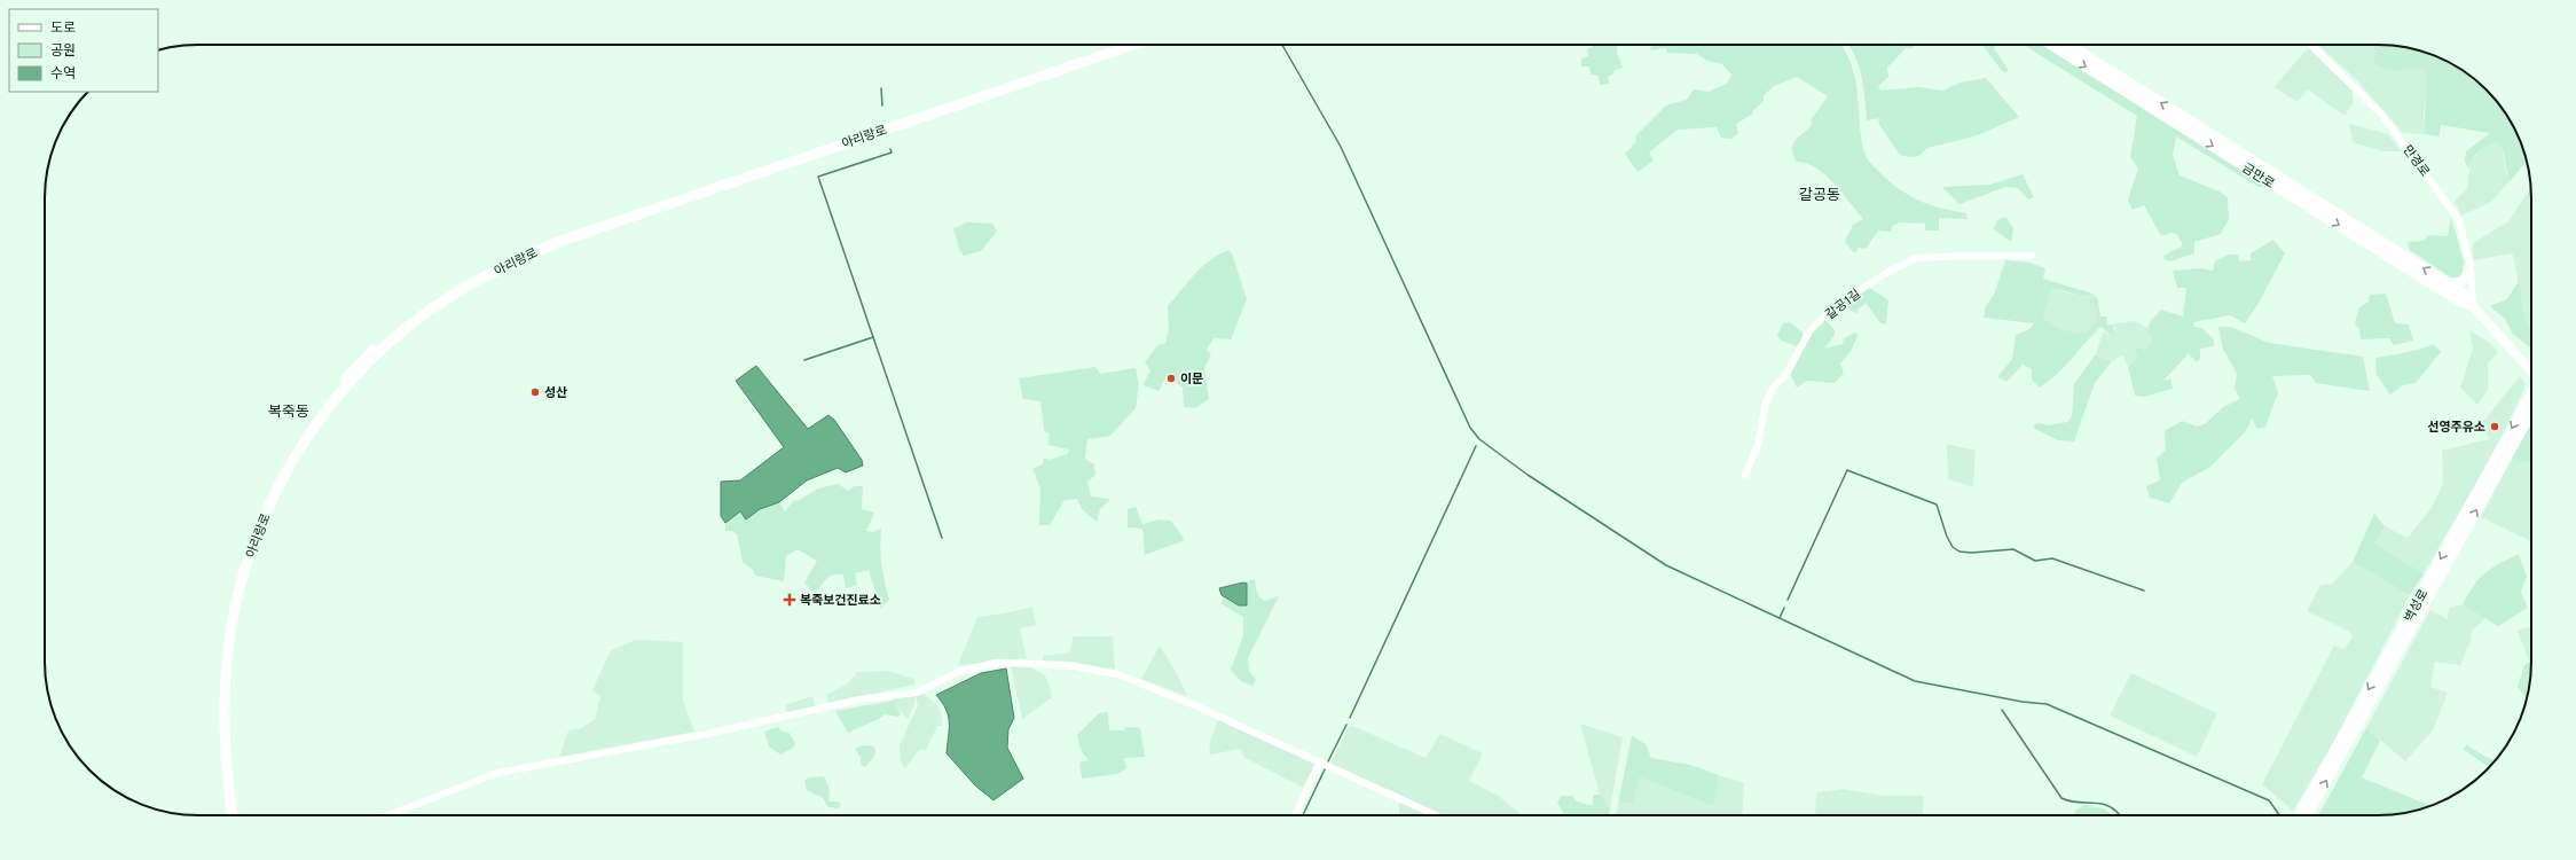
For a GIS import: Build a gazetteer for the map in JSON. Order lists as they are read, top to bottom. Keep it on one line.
{"streets":{"highway":["아리랑로","금만로"],"main road":["벽성로"],"street":["만경로","갈공1길"]},"crossings":[["만경로","금만로"]],"districts":["갈공동","복죽동"],"places":{"other":["이문","성산","선영주유소"],"health":["복죽보건진료소"]},"legend":["도로","공원","수역"]}
